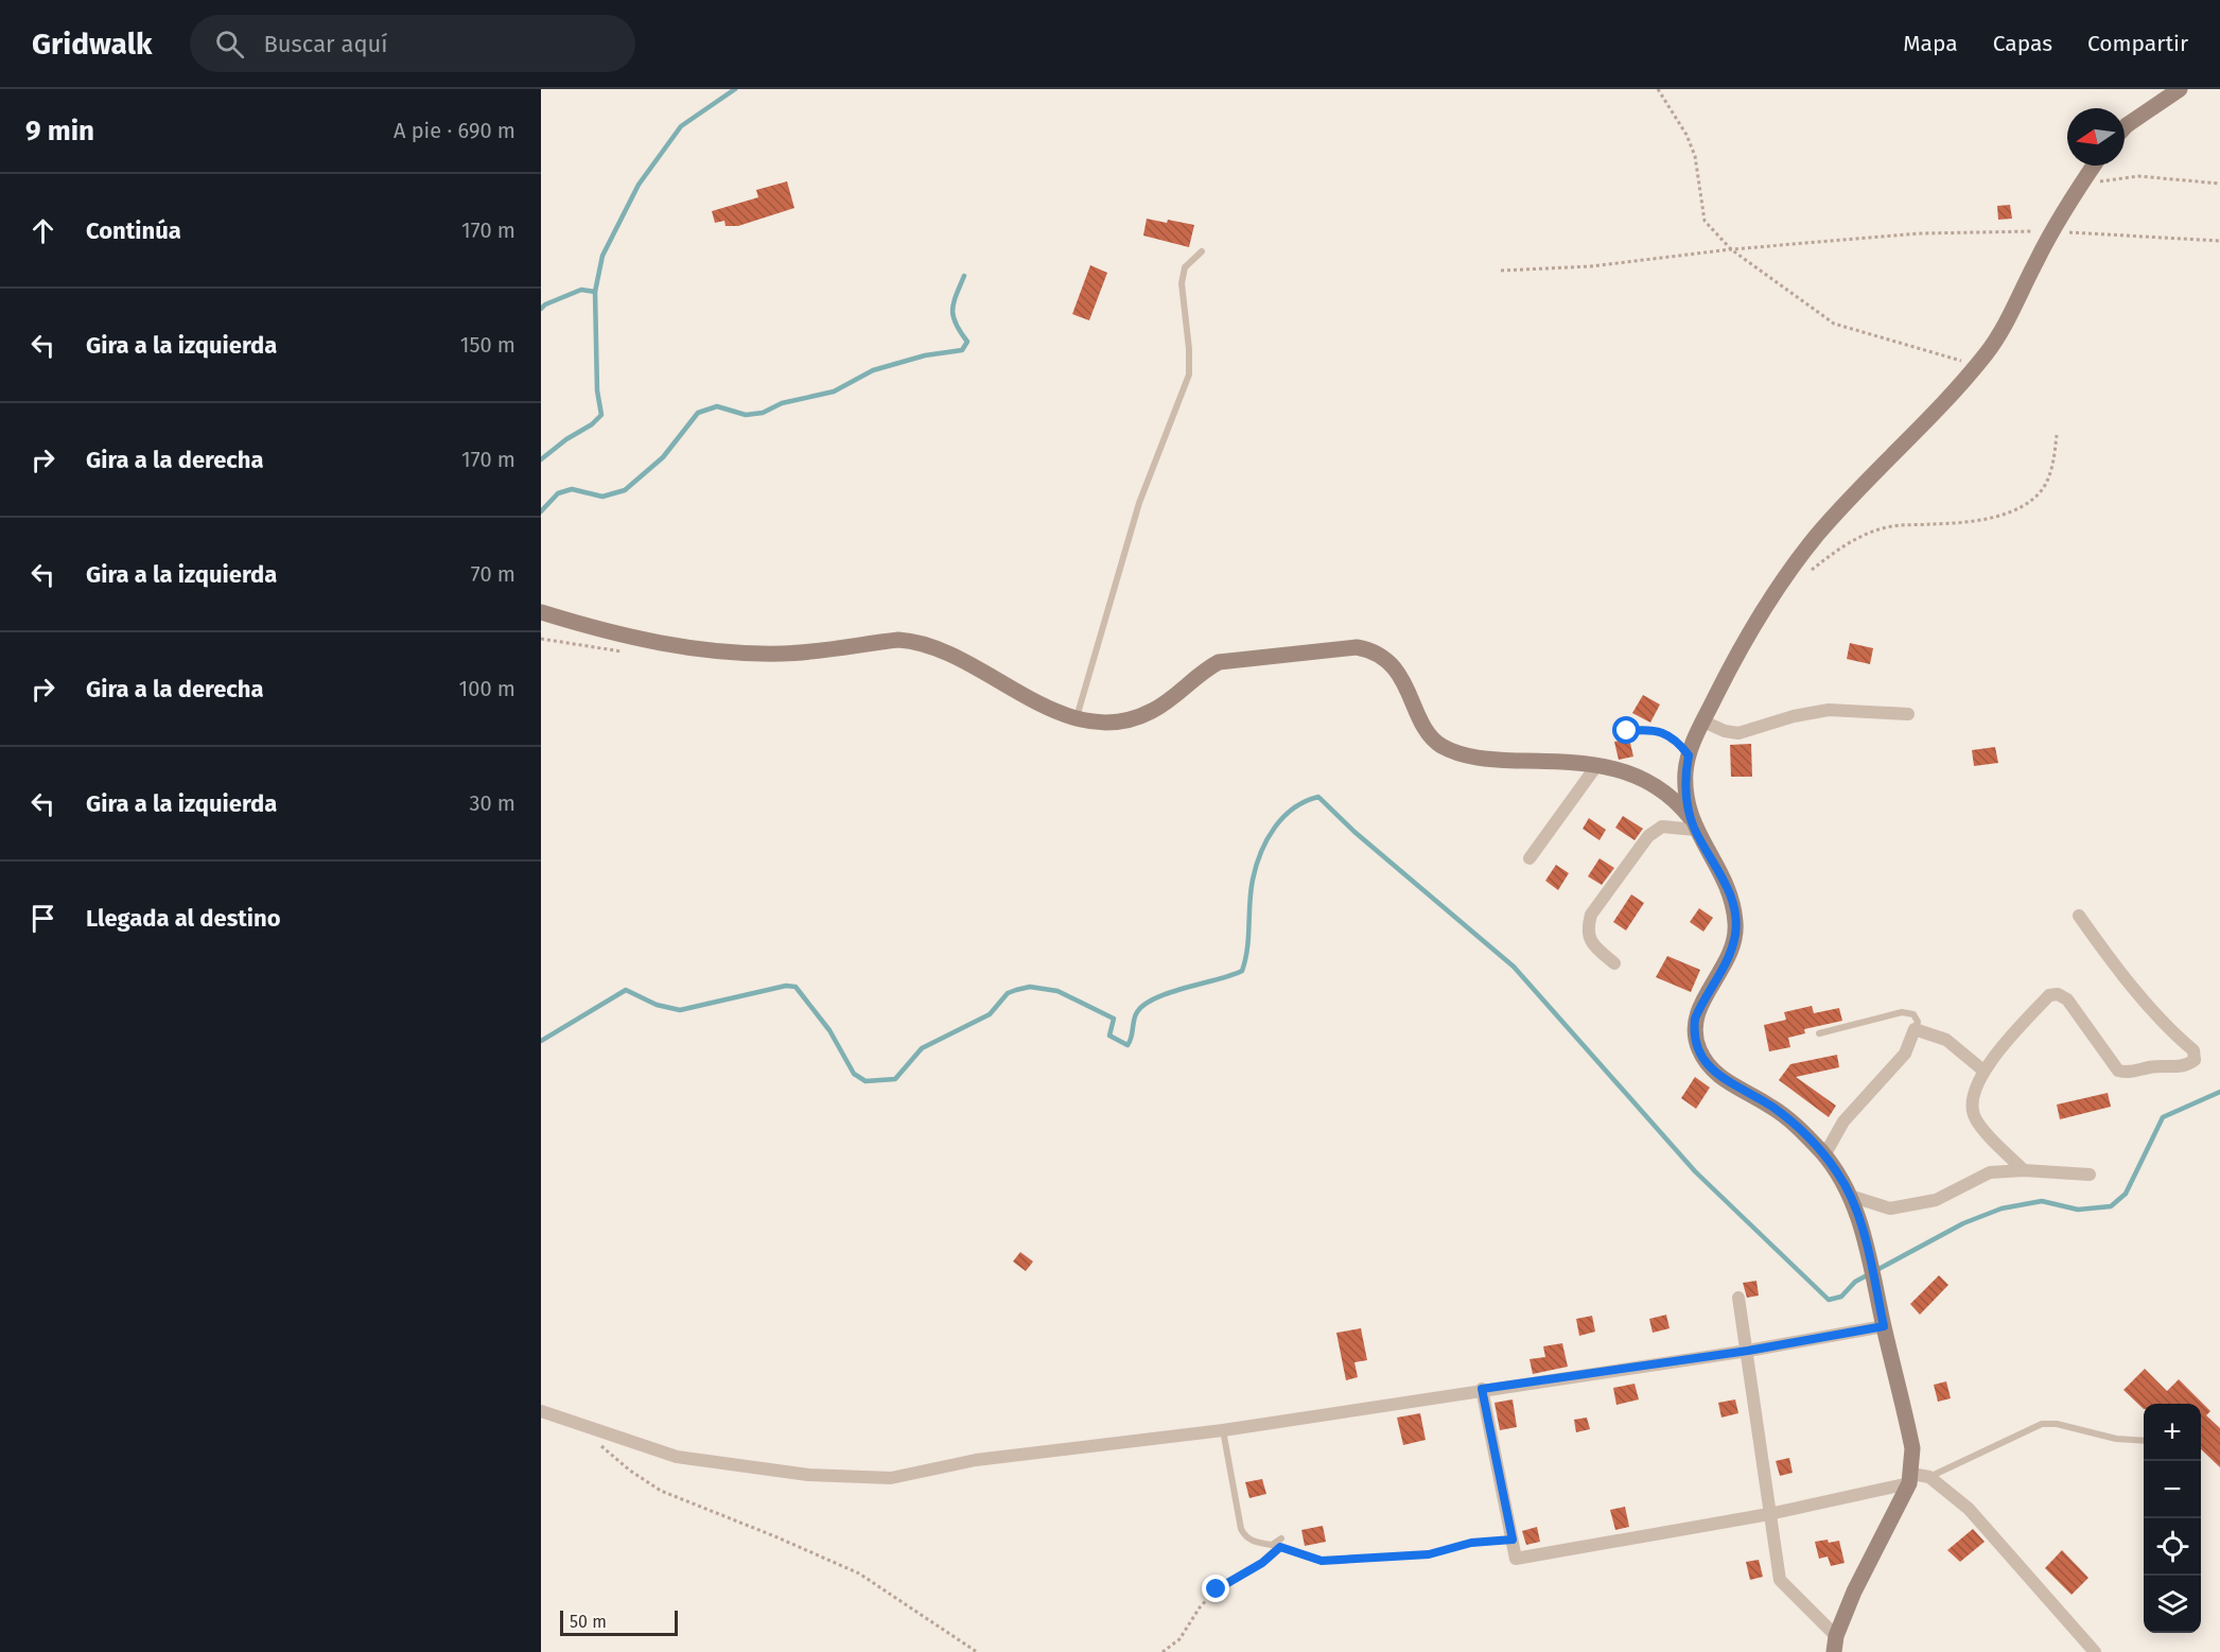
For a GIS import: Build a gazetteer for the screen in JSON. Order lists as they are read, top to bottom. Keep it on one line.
{"scale_bar":"50 m","north":"left","page":{"header":"Gridwalk","search":"Buscar aquí","nav":["Mapa","Capas","Compartir"],"heading":["9 min","A pie · 690 m"],"list":[["Continúa","170 m"],["Gira a la izquierda","150 m"],["Gira a la derecha","170 m"],["Gira a la izquierda","70 m"],["Gira a la derecha","100 m"],["Gira a la izquierda","30 m"],"Llegada al destino"],"map_buttons":["+","−"],"scale":"50 m"}}
